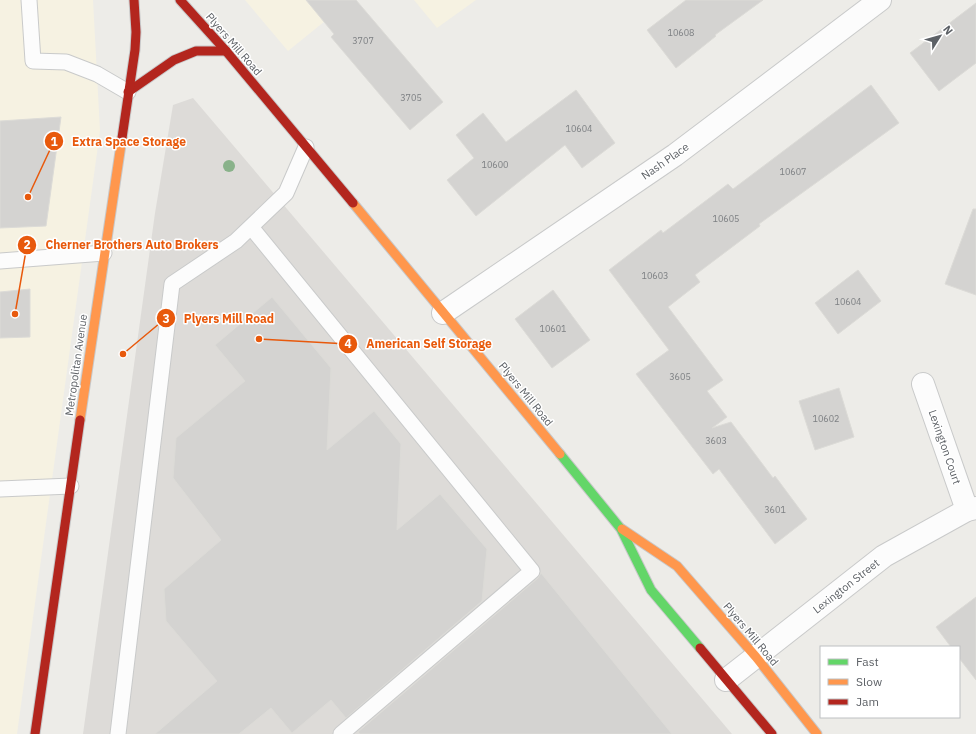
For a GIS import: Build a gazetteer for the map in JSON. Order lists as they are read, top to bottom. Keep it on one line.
{"streets":{"street":["Plyers Mill Road","Nash Place","Metropolitan Avenue","Lexington Court","Lexington Street"]},"crossings":[["Plyers Mill Road","Nash Place"],["Plyers Mill Road","Lexington Street"],["Lexington Court","Lexington Street"]],"places":["Extra Space Storage","Cherner Brothers Auto Brokers","American Self Storage","Plyers Mill Road"],"house_numbers":["10608","3707","3705","10604","10600","10607","10605","10603","10604","10601","3605","10602","3603","3601"],"legend":["Fast","Slow","Jam"],"north":"top right"}
